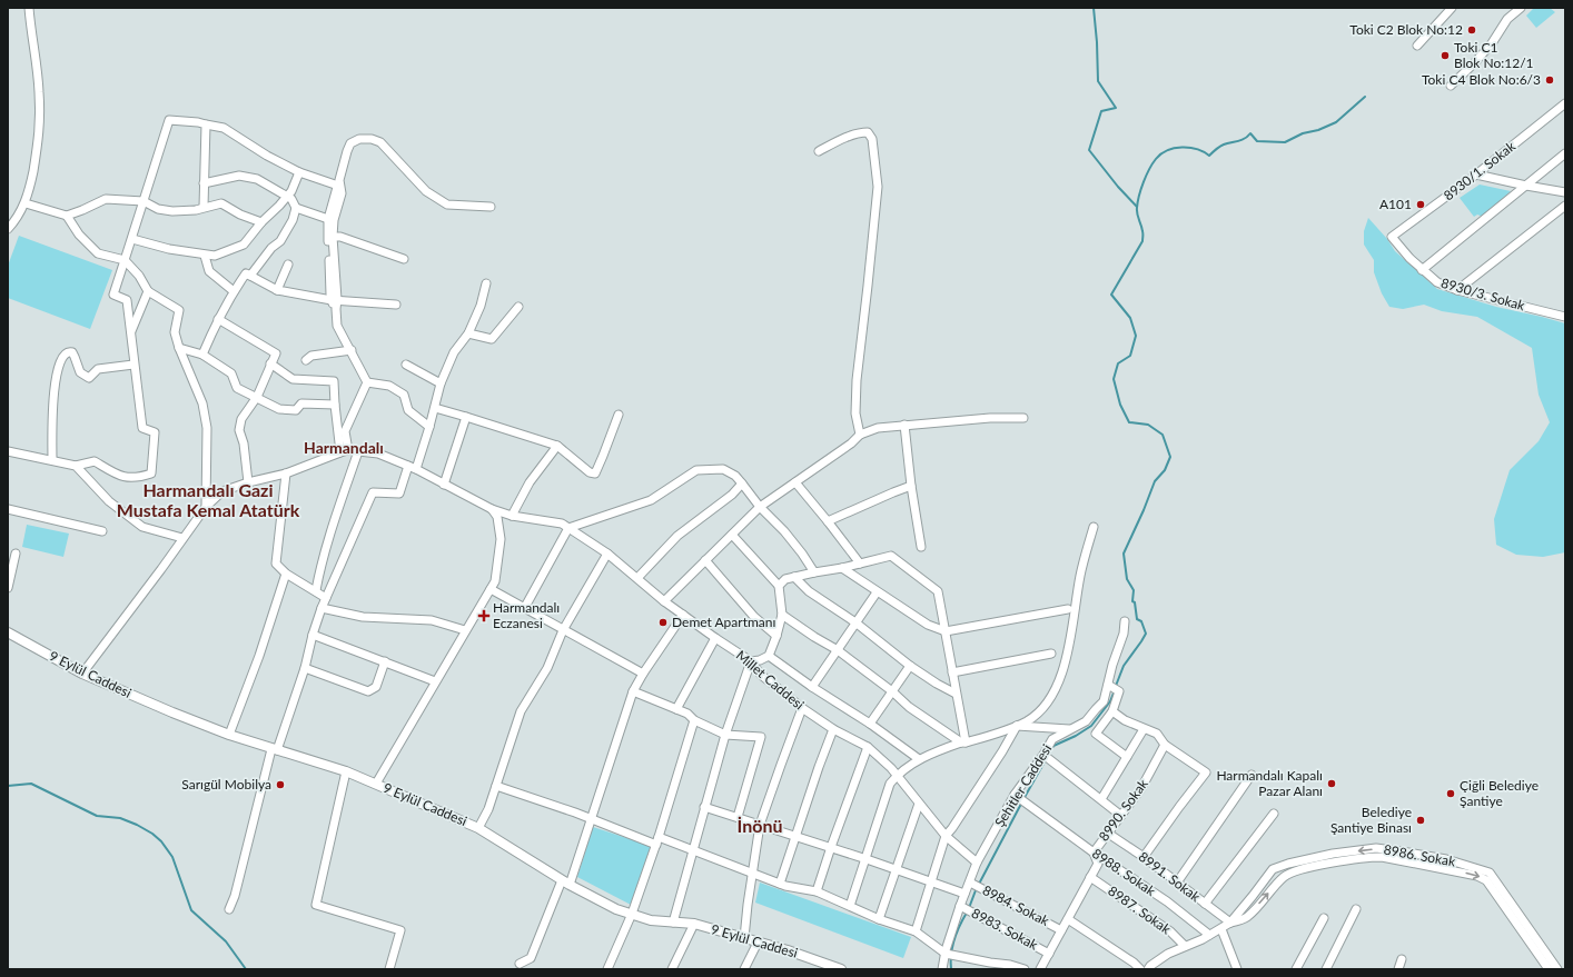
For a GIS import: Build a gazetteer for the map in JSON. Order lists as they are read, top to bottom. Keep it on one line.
{"streets":{"main road":["9 Eylül Caddesi"],"street":["8930/1. Sokak","8930/3. Sokak","Millet Caddesi","Şehitler Caddesi","8990. Sokak","8986. Sokak","8988. Sokak","8991. Sokak","8984. Sokak","8987. Sokak","8983. Sokak"]},"crossings":[["8930/1. Sokak","8930/3. Sokak"],["Millet Caddesi","Şehitler Caddesi"],["Şehitler Caddesi","8988. Sokak"],["Şehitler Caddesi","8984. Sokak"],["Şehitler Caddesi","8983. Sokak"],["8990. Sokak","8988. Sokak"],["8990. Sokak","8991. Sokak"],["8990. Sokak","8984. Sokak"],["8990. Sokak","8987. Sokak"],["8990. Sokak","8983. Sokak"],["8986. Sokak","8988. Sokak"],["8986. Sokak","8991. Sokak"],["8986. Sokak","8987. Sokak"]],"districts":["Harmandalı","Harmandalı Gazi Mustafa Kemal Atatürk","İnönü"],"places":{"other":["Toki C2 Blok No:12","Toki C1 Blok No:12/1","Toki C4 Blok No:6/3","A101","Demet Apartmanı","Harmandalı Kapalı Pazar Alanı","Sarıgül Mobilya","Çiğli Belediye Şantiye","Belediye Şantiye Binası"],"health":["Harmandalı Eczanesi"]}}
